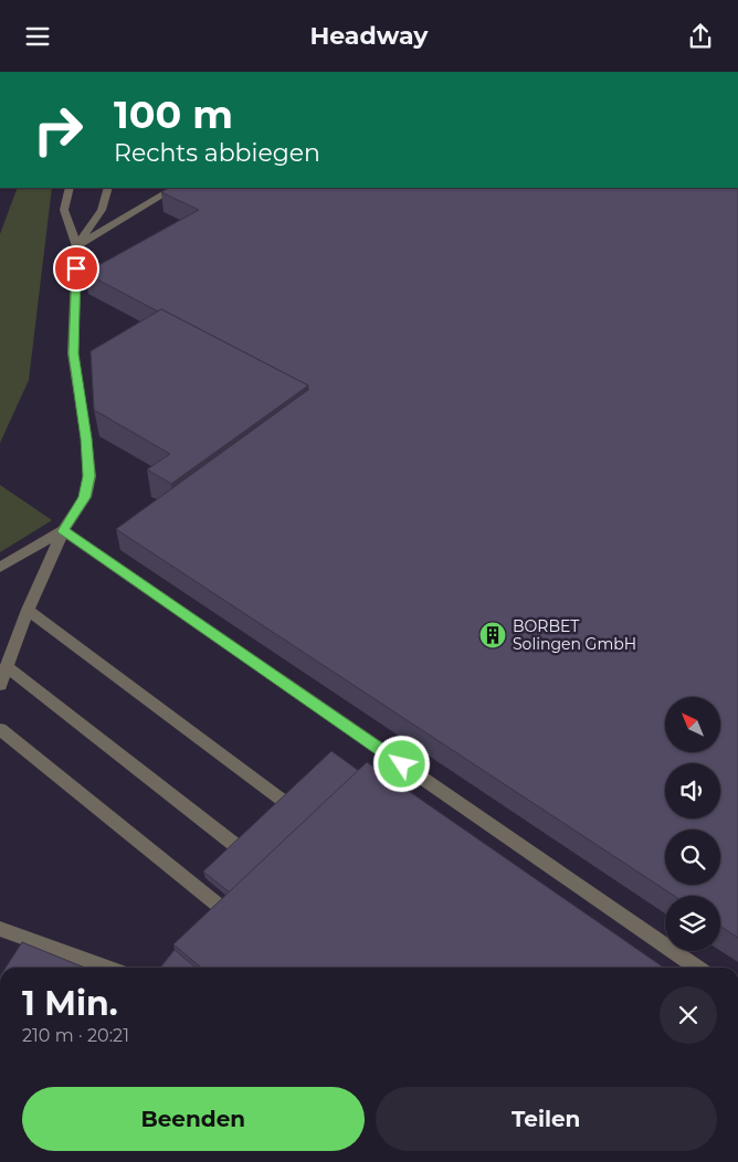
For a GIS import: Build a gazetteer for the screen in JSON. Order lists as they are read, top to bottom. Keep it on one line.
{"places":{"building":["BORBET Solingen GmbH"]},"north":"top left","page":{"header":"Headway","turn":["100 m","Rechts abbiegen"],"heading":["1 Min.","210 m · 20:21"],"buttons":["Beenden","Teilen"]}}
